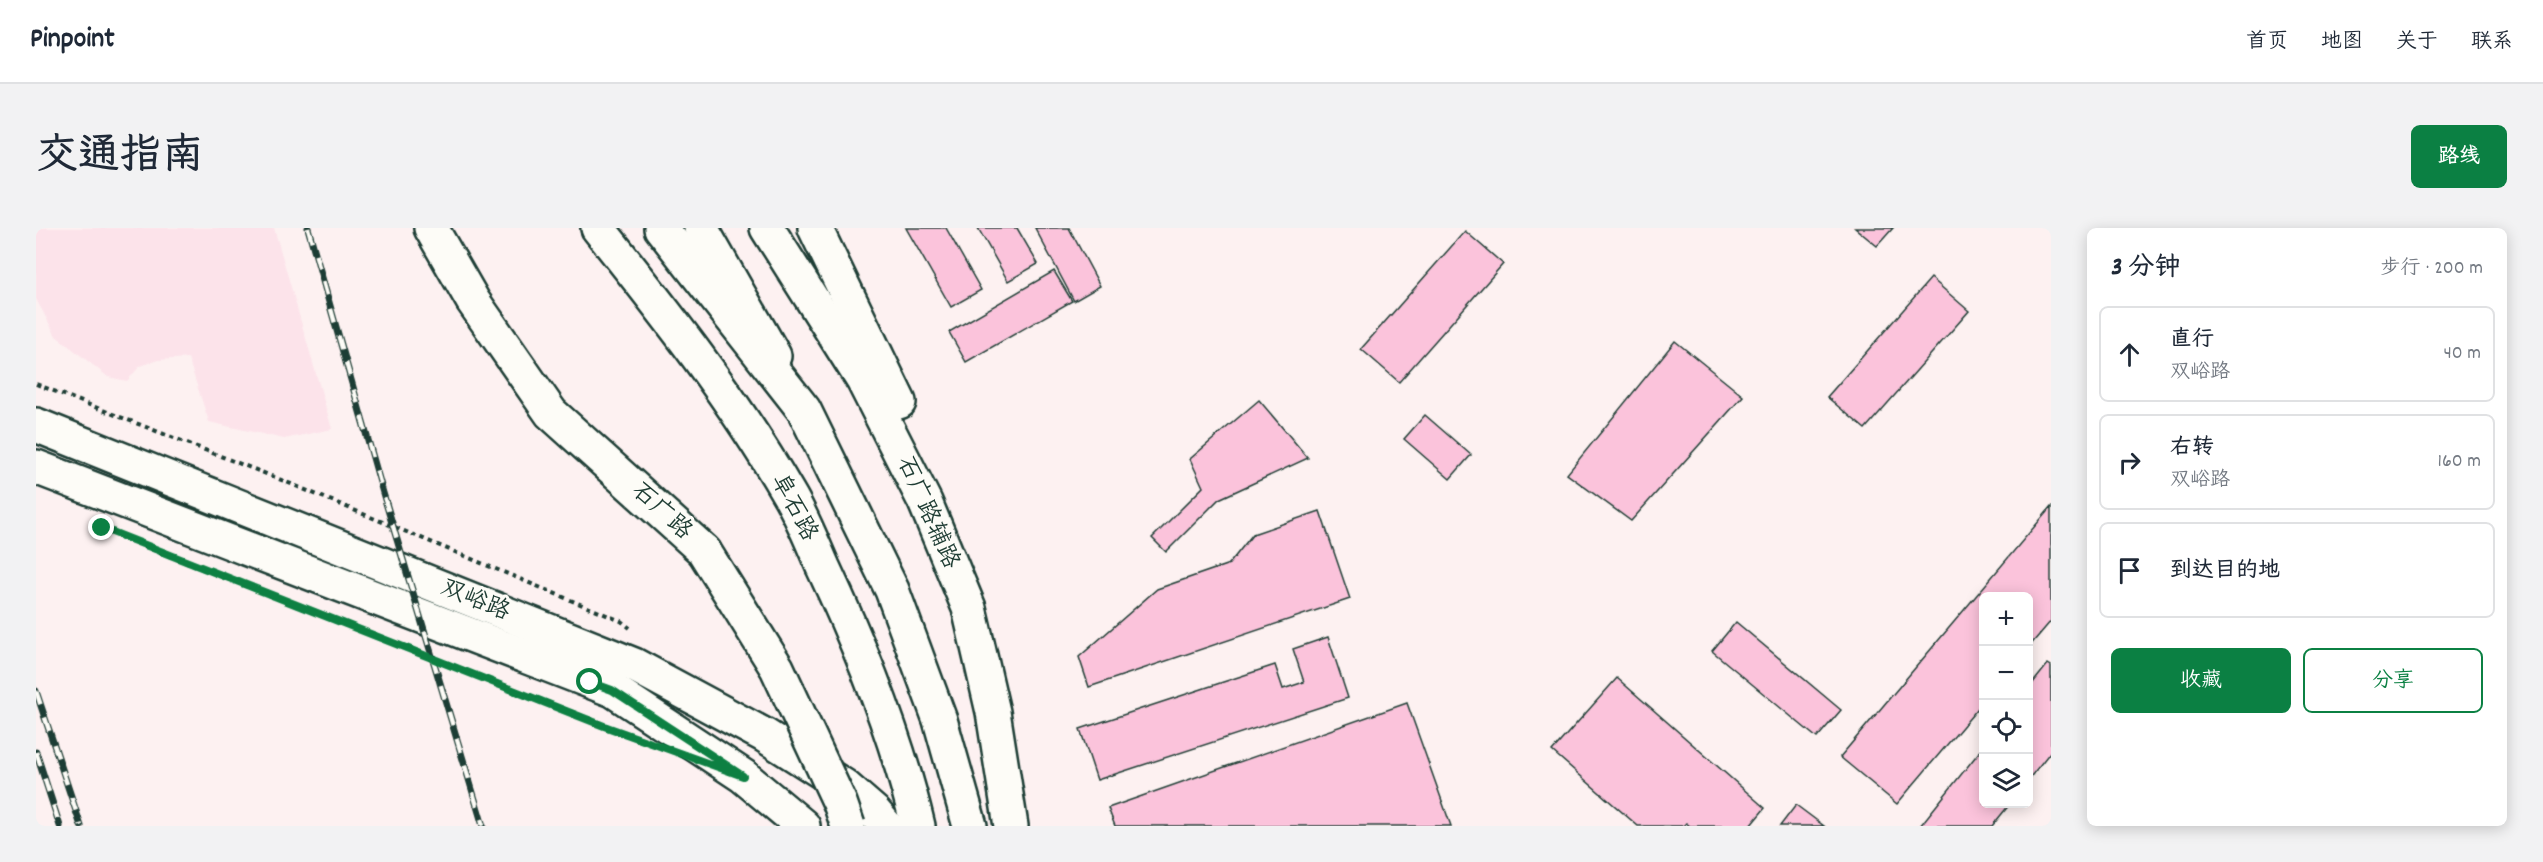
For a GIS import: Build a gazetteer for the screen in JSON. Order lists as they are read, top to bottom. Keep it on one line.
{"streets":{"main road":["阜石路","石广路","石广路辅路","双峪路"]},"page":{"header":"Pinpoint","nav":["首页","地图","关于","联系"],"title":"交通指南","buttons":["路线",["收藏","分享"]],"heading":["3 分钟","步行 · 200 m"],"list":[["直行","双峪路","40 m"],["右转","双峪路","160 m"],"到达目的地"],"map_buttons":["+","−"]}}
